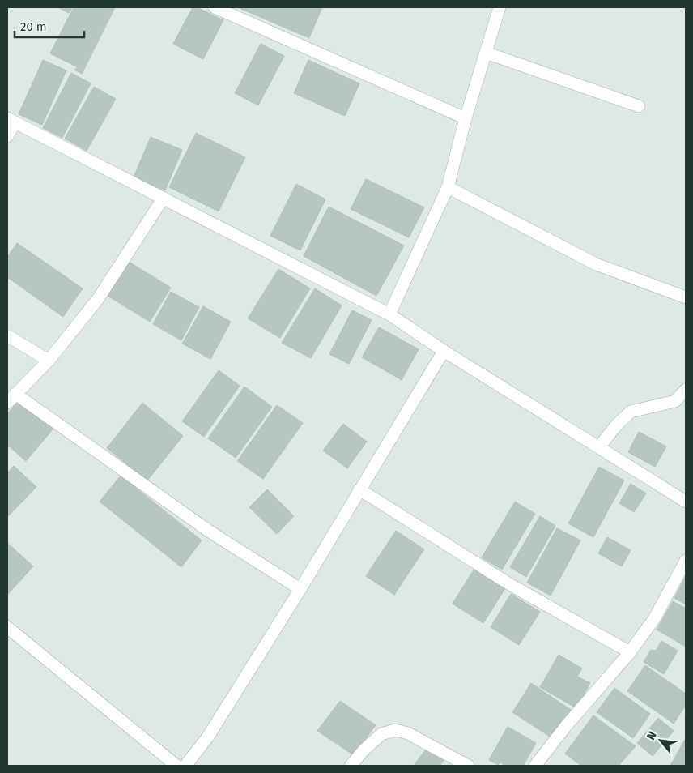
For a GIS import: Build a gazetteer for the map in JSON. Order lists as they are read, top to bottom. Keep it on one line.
{"scale_bar":"20 m","north":"top left"}
